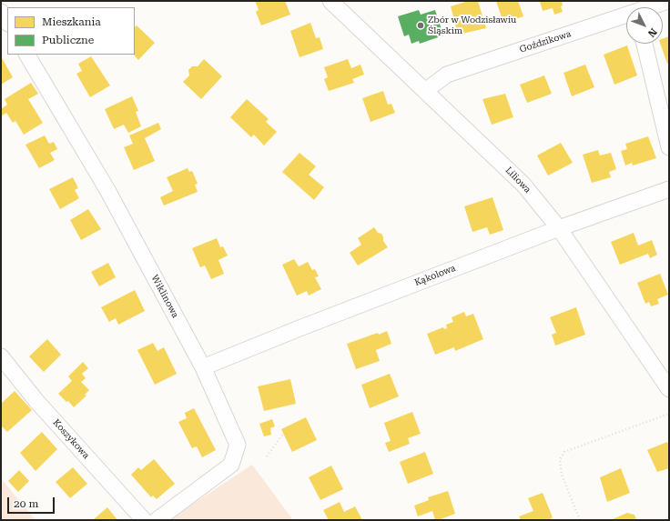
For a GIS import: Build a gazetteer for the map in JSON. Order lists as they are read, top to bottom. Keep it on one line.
{"streets":{"street":["Goździkowa","Liliowa","Kąkolowa","Wiklinowa","Koszykowa"]},"crossings":[["Goździkowa","Liliowa"],["Liliowa","Kąkolowa"],["Kąkolowa","Wiklinowa"]],"places":["Zbór w Wodzisławiu Śląskim"],"legend":["Mieszkania","Publiczne"],"scale_bar":"20 m","north":"bottom right"}
